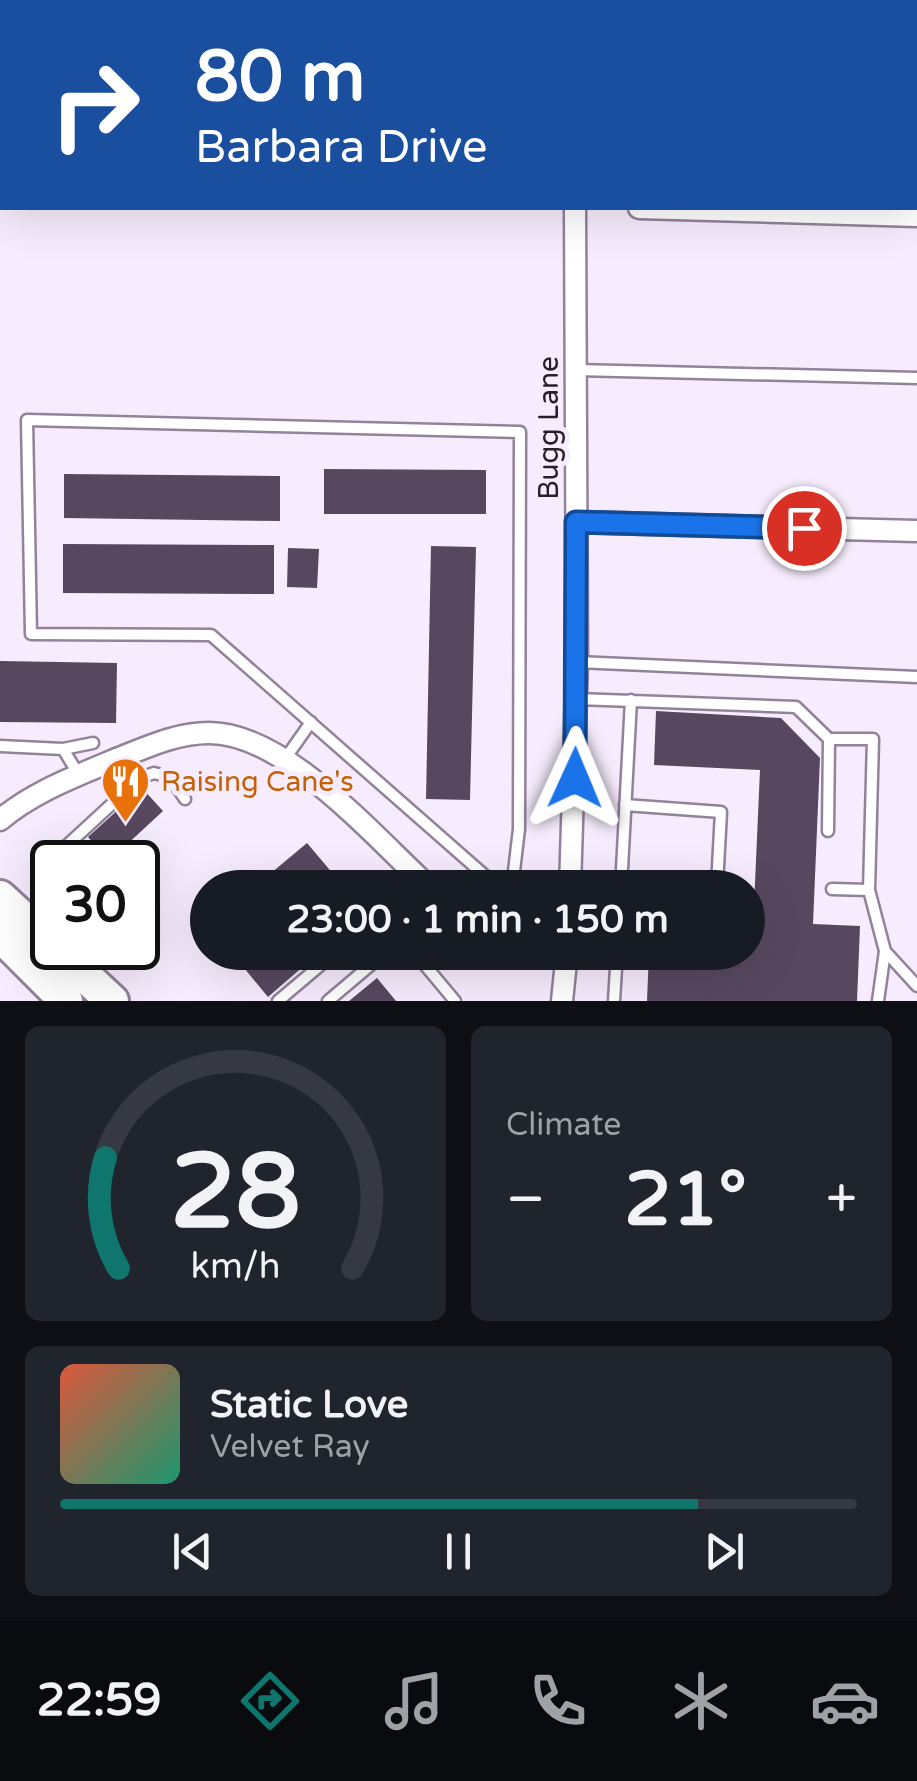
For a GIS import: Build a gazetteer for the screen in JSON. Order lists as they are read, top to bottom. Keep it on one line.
{"streets":{"street":["Bugg Lane"]},"places":{"restaurant":["Raising Cane's"]},"page":{"turn":["80 m","Barbara Drive"],"limit":"30","trip":"23:00 · 1 min · 150 m","tile":"Climate","heat":["−","21°","+"],"song":["Static Love","Velvet Ray"],"tabs":"22:59","gauge":["28","km/h"]}}
